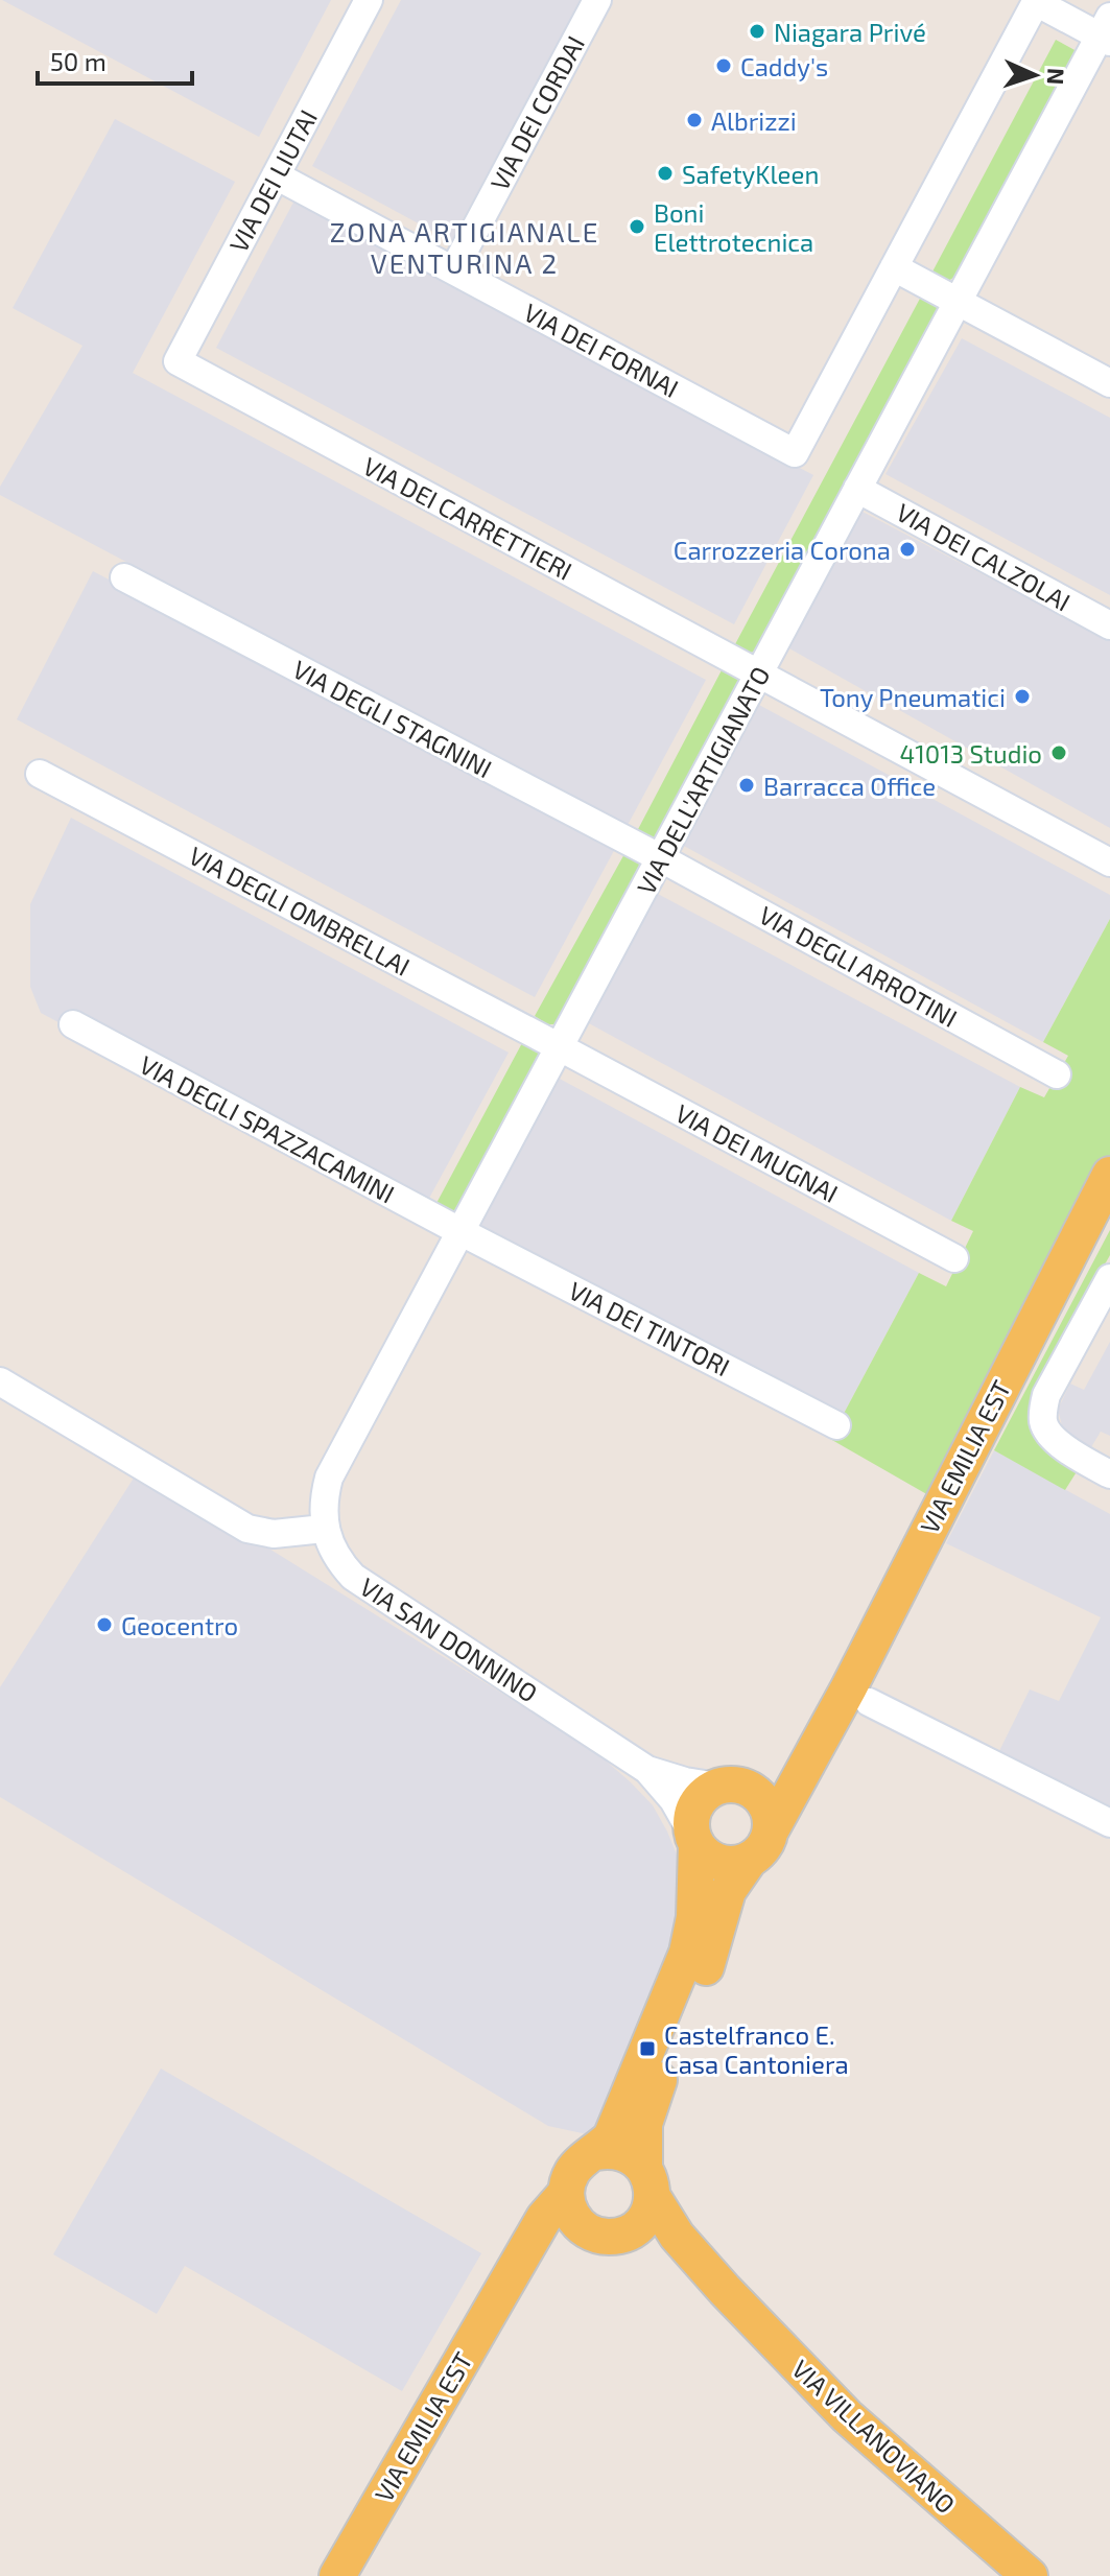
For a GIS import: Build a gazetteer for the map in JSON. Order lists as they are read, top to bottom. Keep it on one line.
{"streets":{"main road":["VIA EMILIA EST","VIA VILLANOVIANO"],"street":["VIA DEI CORDAI","VIA DEI LIUTAI","VIA DEI FORNAI","VIA DEI CARRETTIERI","VIA DEI CALZOLAI","VIA DEGLI STAGNINI","VIA DELL'ARTIGIANATO","VIA DEGLI OMBRELLAI","VIA DEGLI ARROTINI","VIA DEGLI SPAZZACAMINI","VIA DEI MUGNAI","VIA DEI TINTORI","VIA SAN DONNINO"]},"crossings":[["VIA DEI CORDAI","VIA DEI FORNAI"],["VIA DEI LIUTAI","VIA DEI FORNAI"],["VIA DEI LIUTAI","VIA DEI CARRETTIERI"],["VIA DEI CARRETTIERI","VIA DELL'ARTIGIANATO"],["VIA DEI CALZOLAI","VIA DELL'ARTIGIANATO"],["VIA DEGLI STAGNINI","VIA DELL'ARTIGIANATO"],["VIA DEGLI STAGNINI","VIA DEGLI ARROTINI"],["VIA DELL'ARTIGIANATO","VIA DEGLI OMBRELLAI"],["VIA DELL'ARTIGIANATO","VIA DEGLI ARROTINI"],["VIA DELL'ARTIGIANATO","VIA DEGLI SPAZZACAMINI"],["VIA DELL'ARTIGIANATO","VIA DEI MUGNAI"],["VIA DELL'ARTIGIANATO","VIA DEI TINTORI"],["VIA DELL'ARTIGIANATO","VIA SAN DONNINO"],["VIA DEGLI OMBRELLAI","VIA DEI MUGNAI"],["VIA DEGLI SPAZZACAMINI","VIA DEI TINTORI"],["VIA EMILIA EST","VIA SAN DONNINO"],["VIA EMILIA EST","VIA VILLANOVIANO"]],"districts":["ZONA ARTIGIANALE VENTURINA 2"],"places":{"other":["Niagara Privé","Caddy's","Albrizzi","SafetyKleen","Boni Elettrotecnica","Carrozzeria Corona","Tony Pneumatici","41013 Studio","Barracca Office","Geocentro"],"transit":["Castelfranco E. Casa Cantoniera"]},"scale_bar":"50 m","north":"right"}
